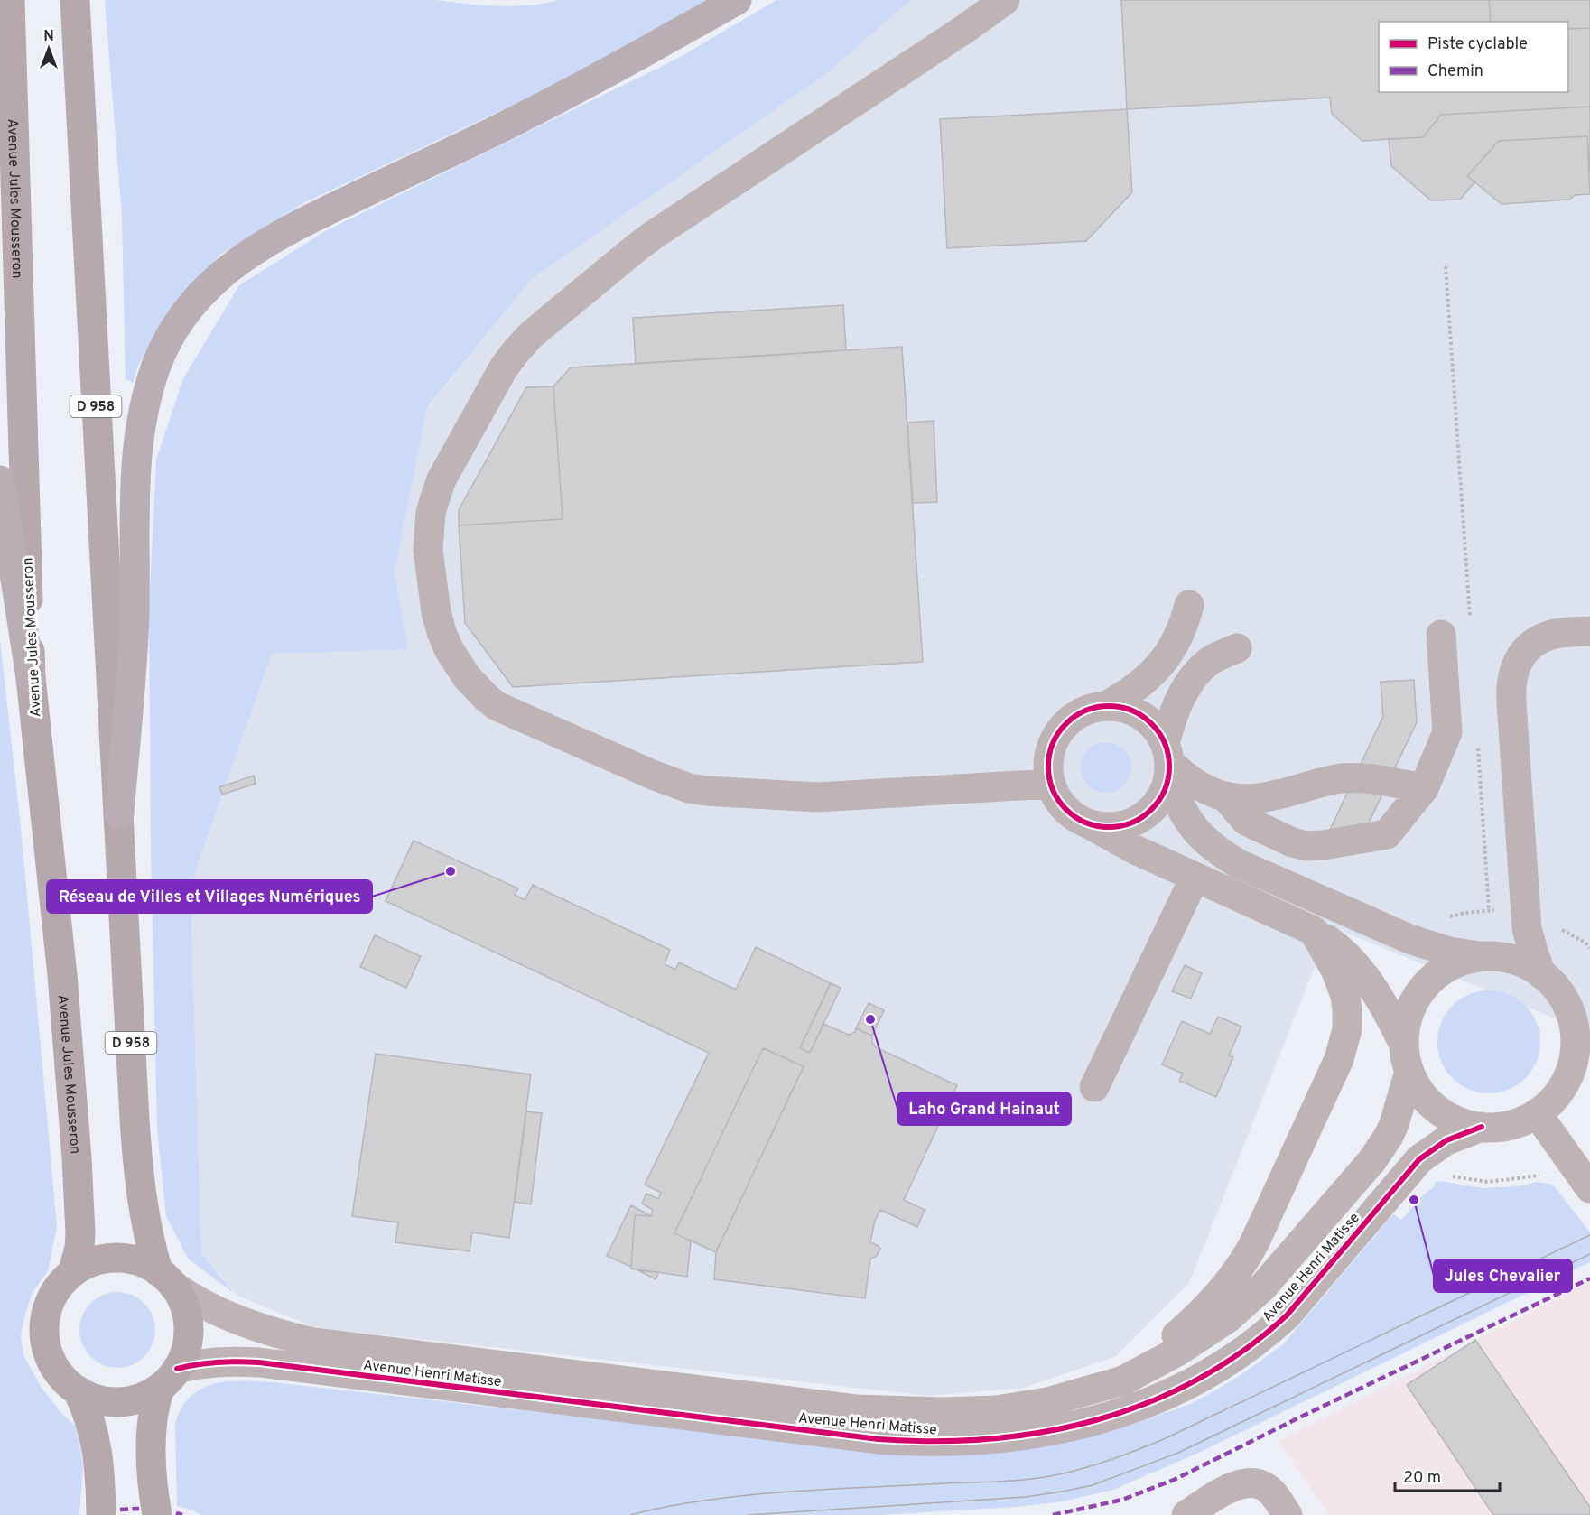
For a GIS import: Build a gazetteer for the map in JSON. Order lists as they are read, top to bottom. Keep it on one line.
{"streets":{"main road":["Avenue Jules Mousseron","D 958"],"street":["Avenue Henri Matisse"]},"crossings":[["Avenue Jules Mousseron","D 958"],["Avenue Jules Mousseron","Avenue Henri Matisse"],["D 958","Avenue Henri Matisse"]],"places":["Réseau de Villes et Villages Numériques","Laho Grand Hainaut","Jules Chevalier"],"legend":["Piste cyclable","Chemin"],"scale_bar":"20 m","north":"top"}
